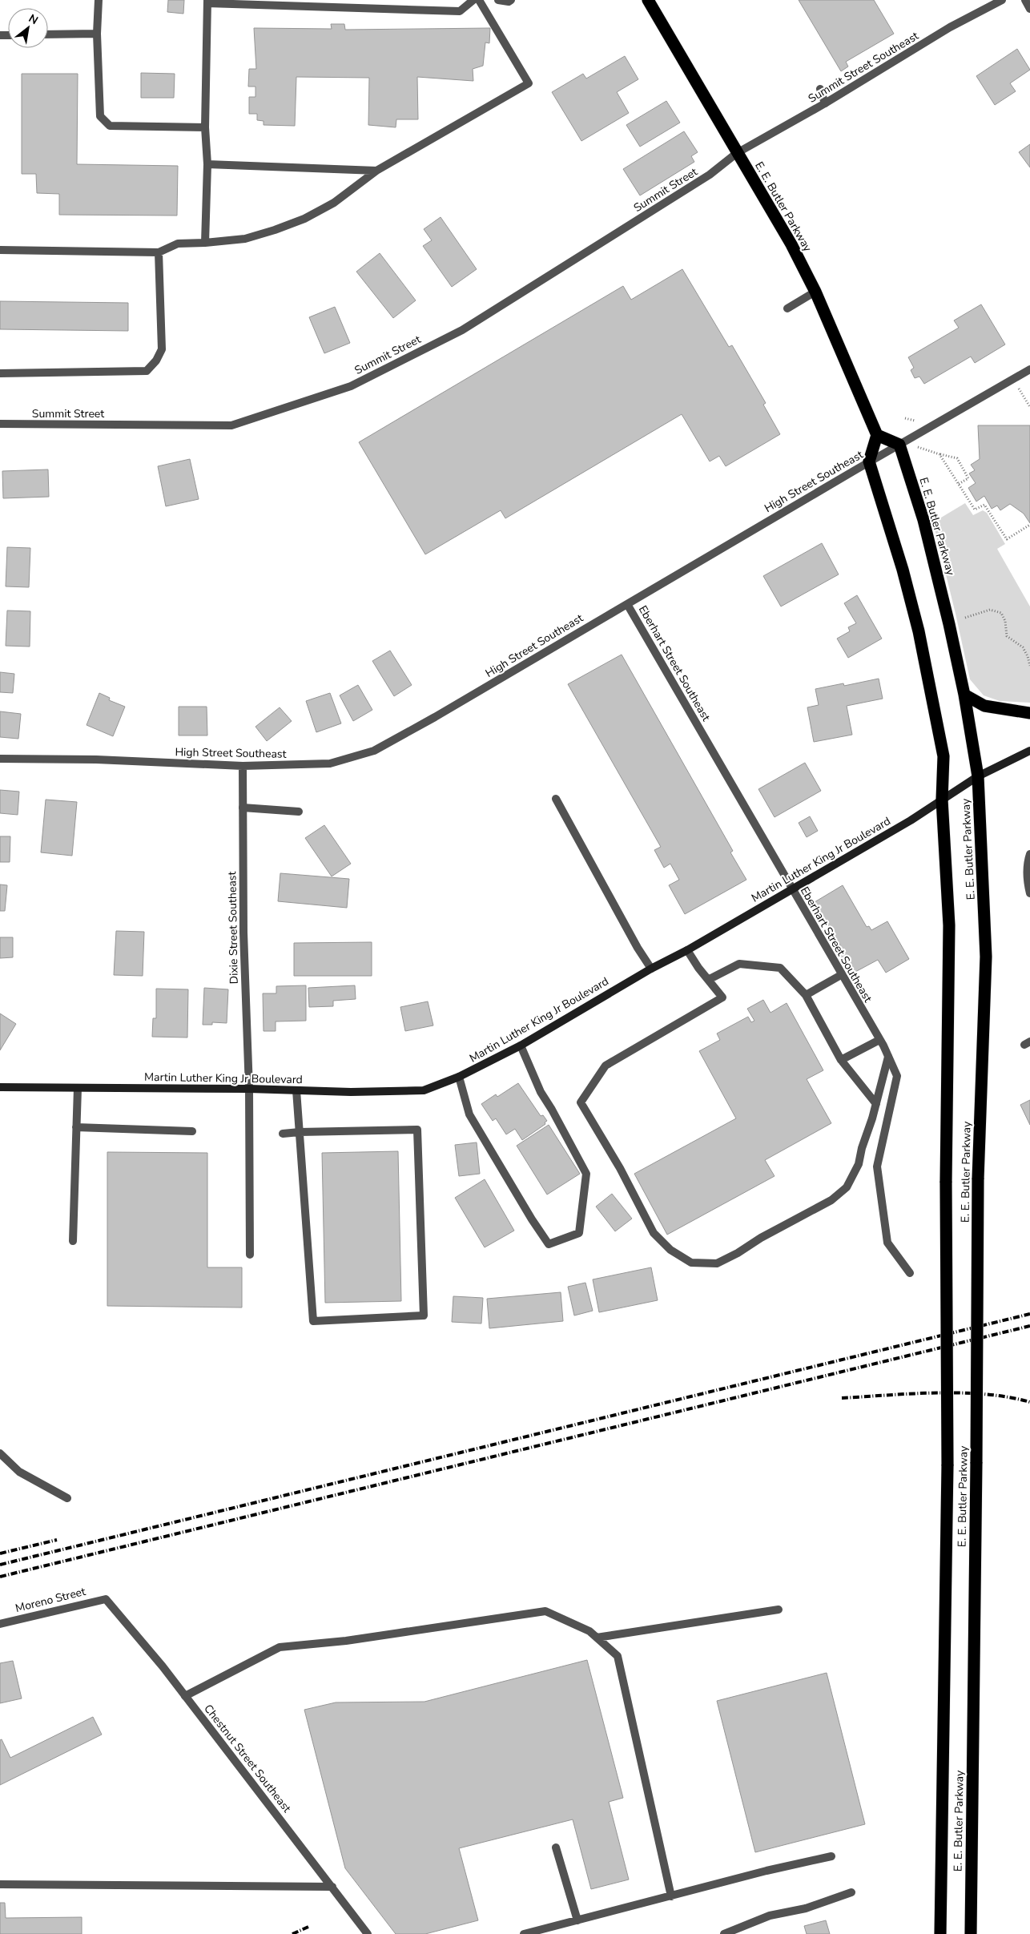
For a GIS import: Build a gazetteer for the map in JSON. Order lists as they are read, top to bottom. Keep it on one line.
{"streets":{"highway":["E. E. Butler Parkway"],"main road":["Martin Luther King Jr Boulevard"],"street":["Summit Street Southeast","Summit Street","High Street Southeast","Eberhart Street Southeast","Dixie Street Southeast","Moreno Street","Chestnut Street Southeast"]},"crossings":[["Summit Street Southeast","Summit Street"],["Summit Street Southeast","E. E. Butler Parkway"],["Summit Street","E. E. Butler Parkway"],["E. E. Butler Parkway","High Street Southeast"],["E. E. Butler Parkway","Martin Luther King Jr Boulevard"],["High Street Southeast","Eberhart Street Southeast"],["High Street Southeast","Dixie Street Southeast"],["Eberhart Street Southeast","Martin Luther King Jr Boulevard"],["Martin Luther King Jr Boulevard","Dixie Street Southeast"],["Moreno Street","Chestnut Street Southeast"]],"north":"top right"}
